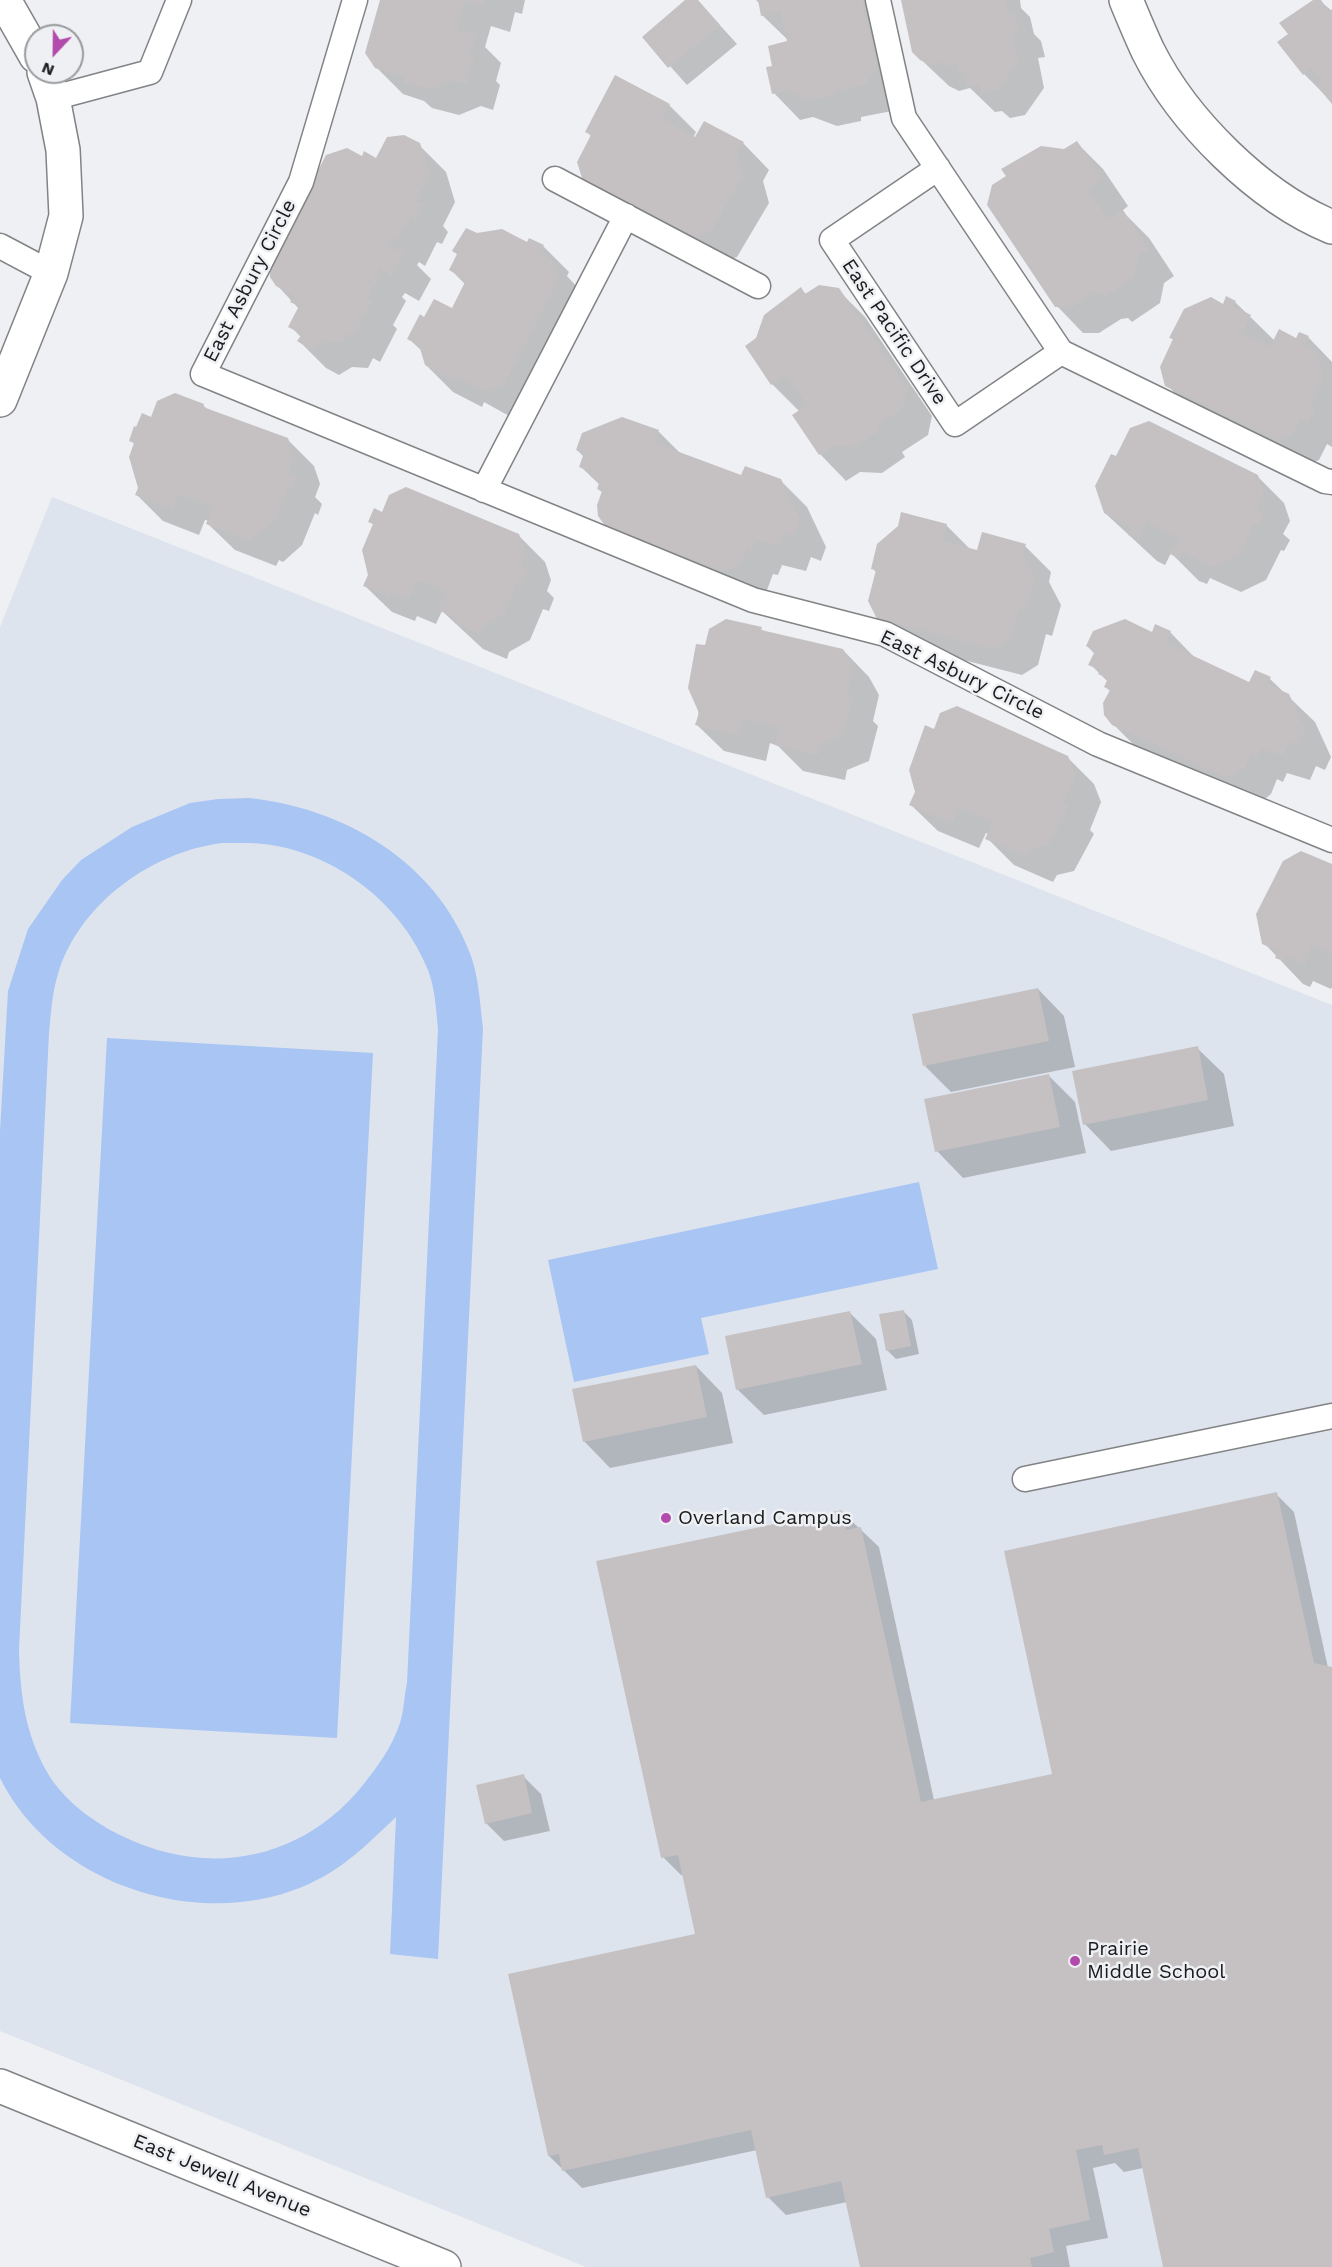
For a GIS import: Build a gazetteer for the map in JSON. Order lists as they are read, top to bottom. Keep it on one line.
{"streets":{"street":["East Jewell Avenue"],"lane":["East Asbury Circle","East Pacific Drive"]},"places":["Overland Campus","Prairie Middle School"],"north":"bottom"}
